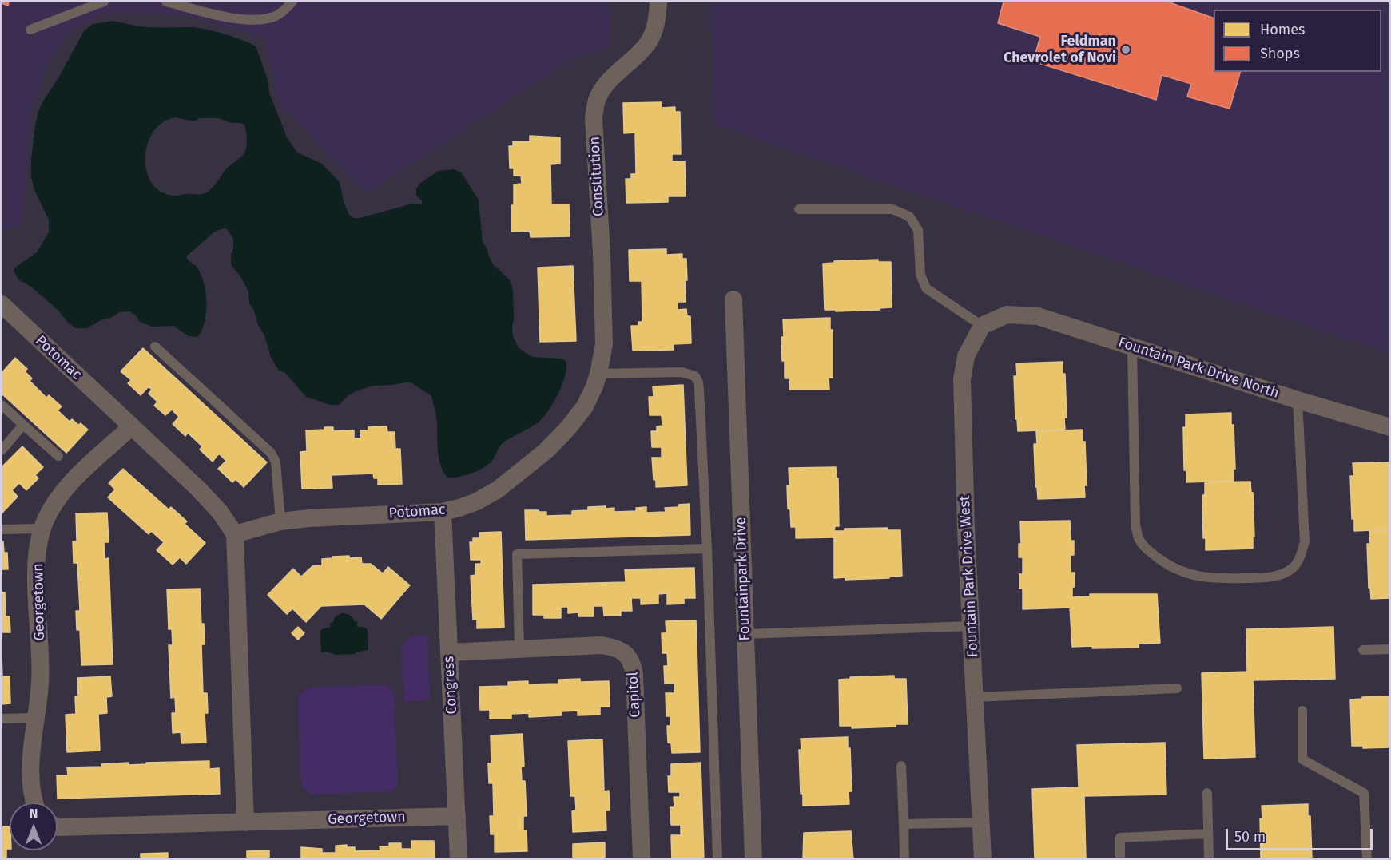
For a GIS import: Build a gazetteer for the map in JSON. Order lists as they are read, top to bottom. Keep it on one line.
{"streets":{"street":["Constitution","Potomac","Fountain Park Drive North","Fountain Park Drive West","Fountainpark Drive","Georgetown","Congress","Capitol"]},"crossings":[["Constitution","Potomac"],["Potomac","Georgetown"],["Potomac","Congress"],["Fountain Park Drive North","Fountain Park Drive West"],["Georgetown","Congress"],["Congress","Capitol"]],"places":["Feldman Chevrolet of Novi"],"legend":["Homes","Shops"],"scale_bar":"50 m","north":"top"}
